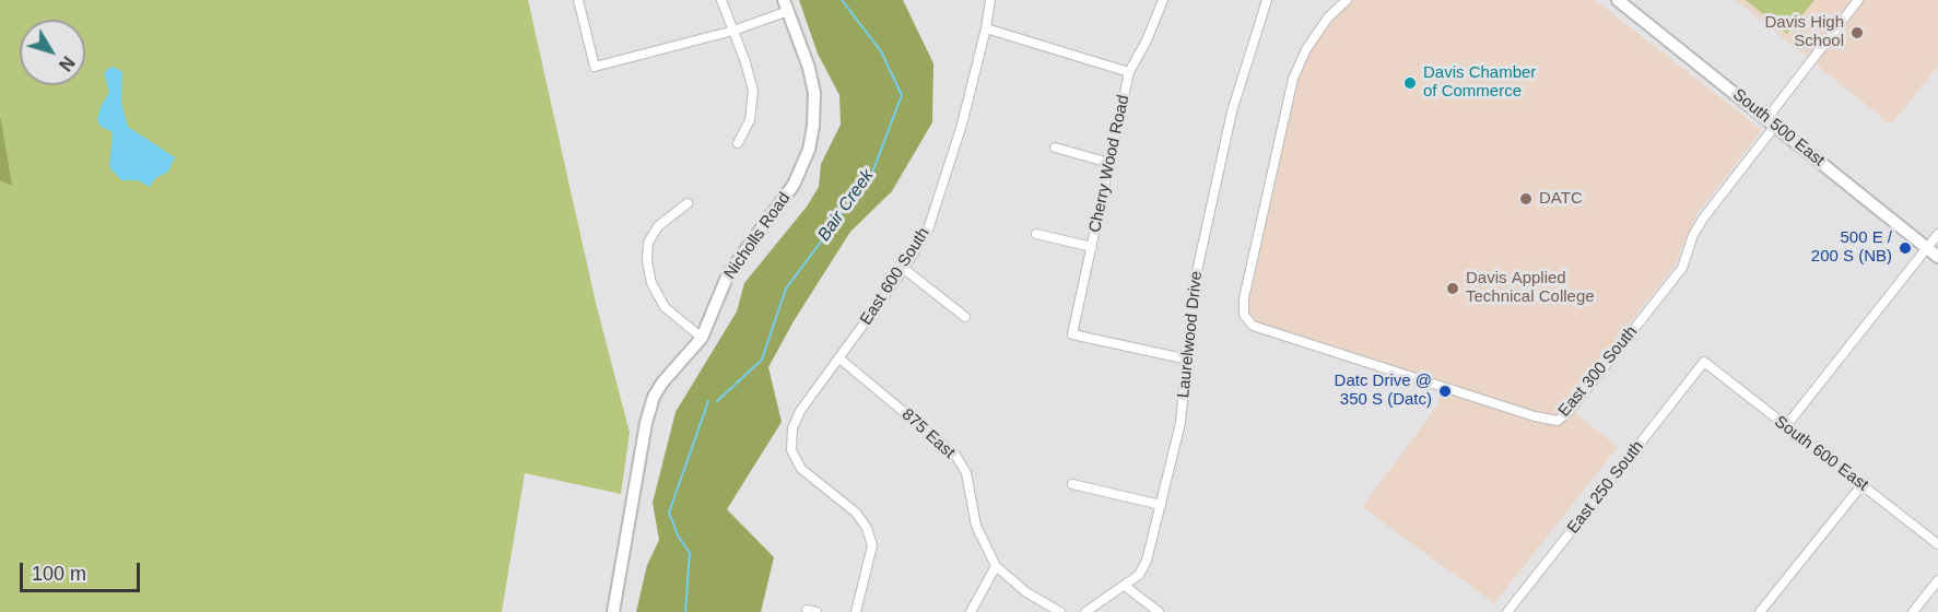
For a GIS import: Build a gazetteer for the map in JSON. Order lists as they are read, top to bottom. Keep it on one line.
{"streets":{"street":["South 500 East","Cherry Wood Road","Nicholls Road","East 600 South","Laurelwood Drive","East 300 South","875 East","South 600 East","East 250 South"]},"crossings":[["South 500 East","East 300 South"],["Cherry Wood Road","Laurelwood Drive"],["East 600 South","875 East"],["South 600 East","East 250 South"]],"water":["Bair Creek"],"places":["Davis High School","Davis Chamber of Commerce","DATC","500 E / 200 S (NB)","Davis Applied Technical College","Datc Drive @ 350 S (Datc)"],"scale_bar":"100 m","north":"bottom right"}
